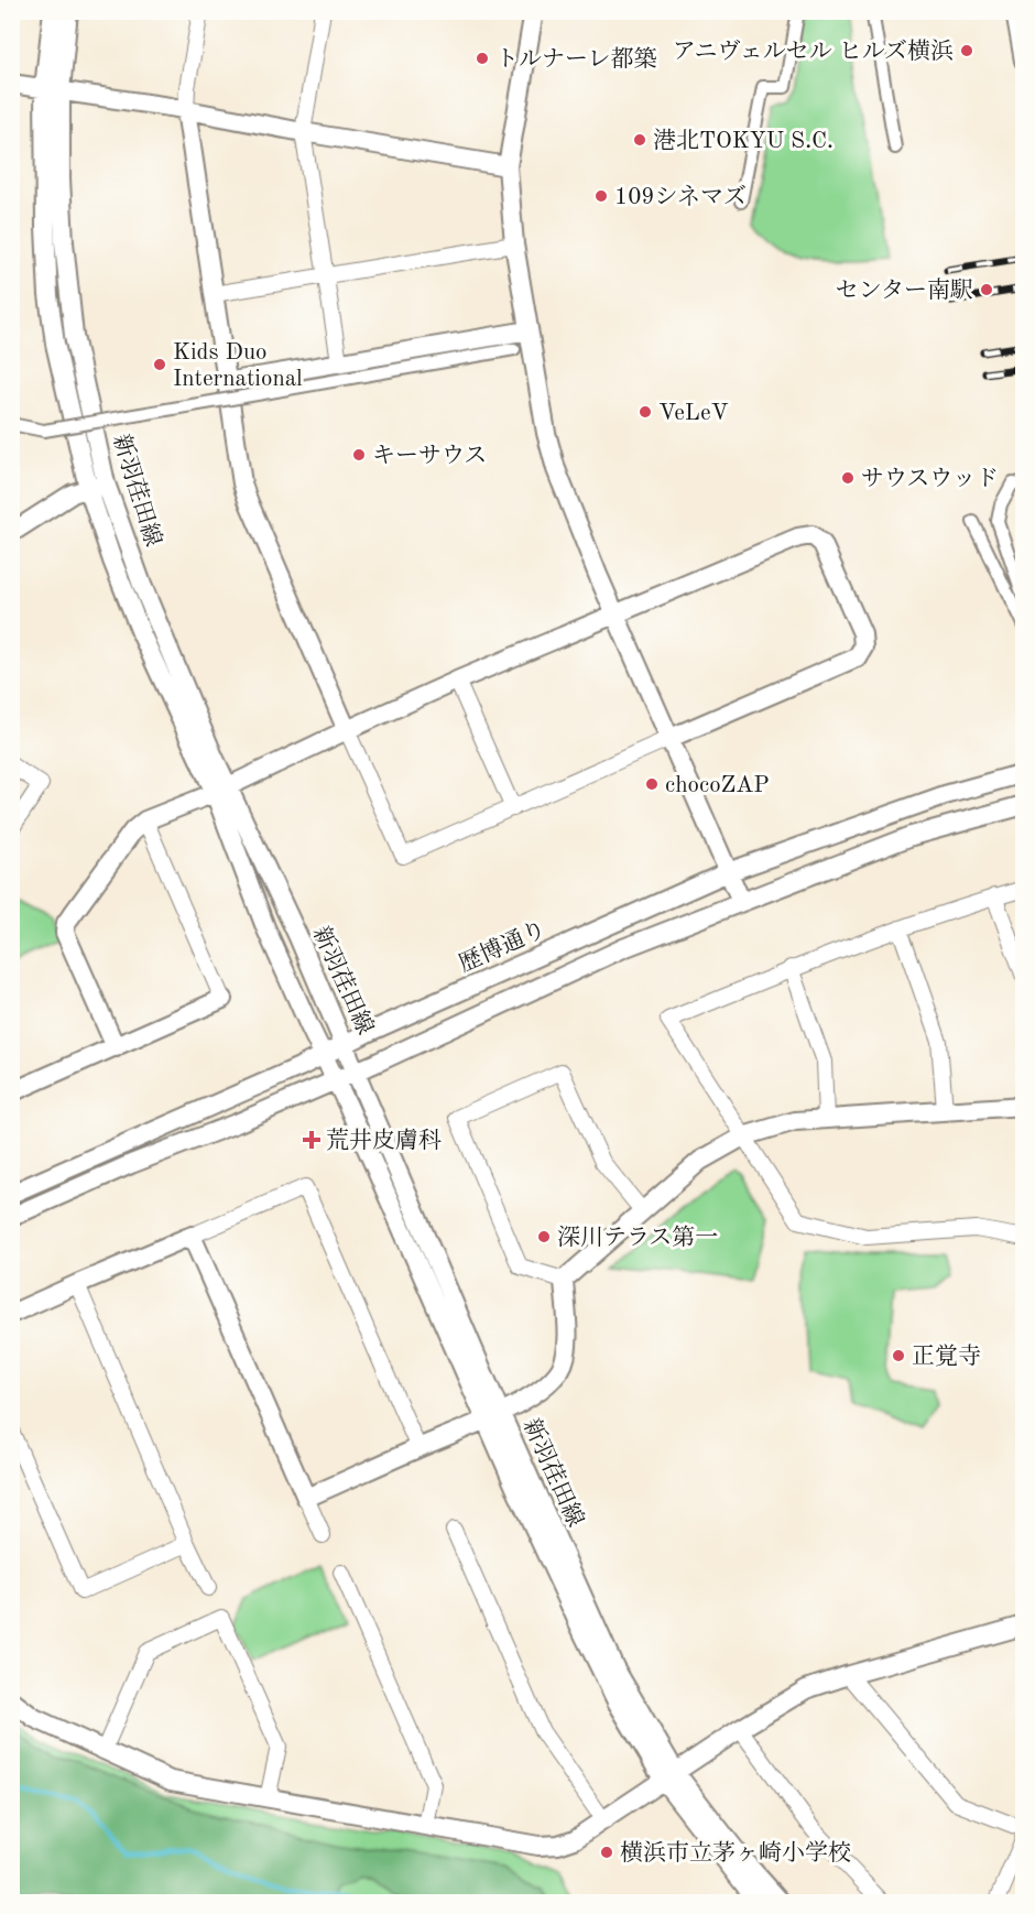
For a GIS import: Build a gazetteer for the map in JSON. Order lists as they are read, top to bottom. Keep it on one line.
{"streets":{"street":["新羽荏田線","歴博通り"]},"crossings":[["新羽荏田線","歴博通り"]],"places":{"other":["アニヴェルセル ヒルズ横浜","トルナーレ都築","港北TOKYU S.C.","109シネマズ","センター南駅","Kids Duo International","VeLeV","キーサウス","サウスウッド","chocoZAP","深川テラス第一","正覚寺","横浜市立茅ヶ崎小学校"],"health":["荒井皮膚科"]}}
